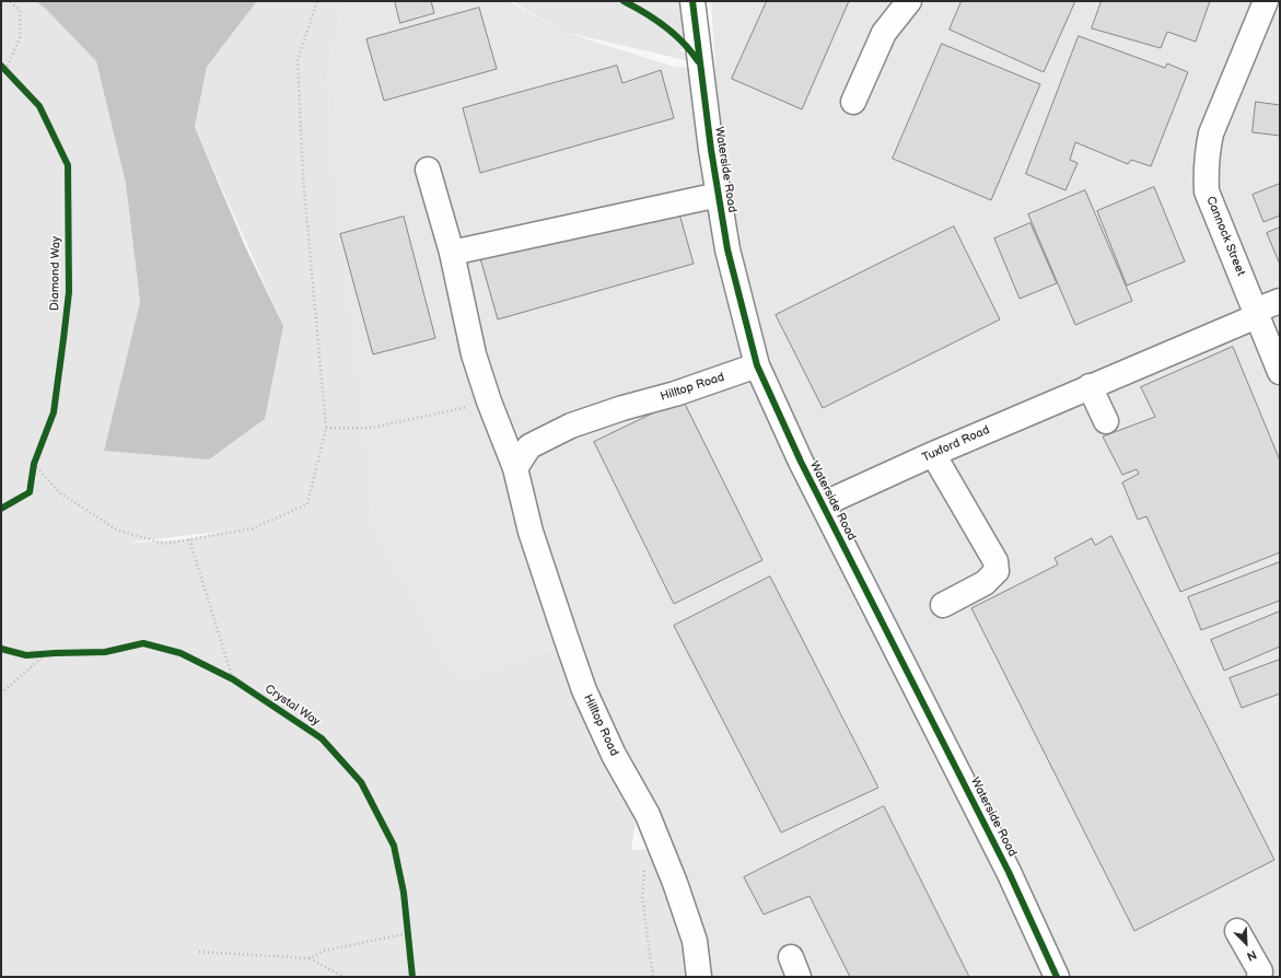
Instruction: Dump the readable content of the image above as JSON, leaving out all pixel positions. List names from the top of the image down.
{
  "streets": {
    "street": [
      "Waterside Road",
      "Cannock Street",
      "Hilltop Road",
      "Tuxford Road"
    ],
    "cycle path": ["Diamond Way", "Crystal Way"]
  },
  "crossings": [
    ["Waterside Road", "Hilltop Road"],
    ["Waterside Road", "Tuxford Road"],
    ["Cannock Street", "Tuxford Road"]
  ],
  "north": "bottom right"
}
